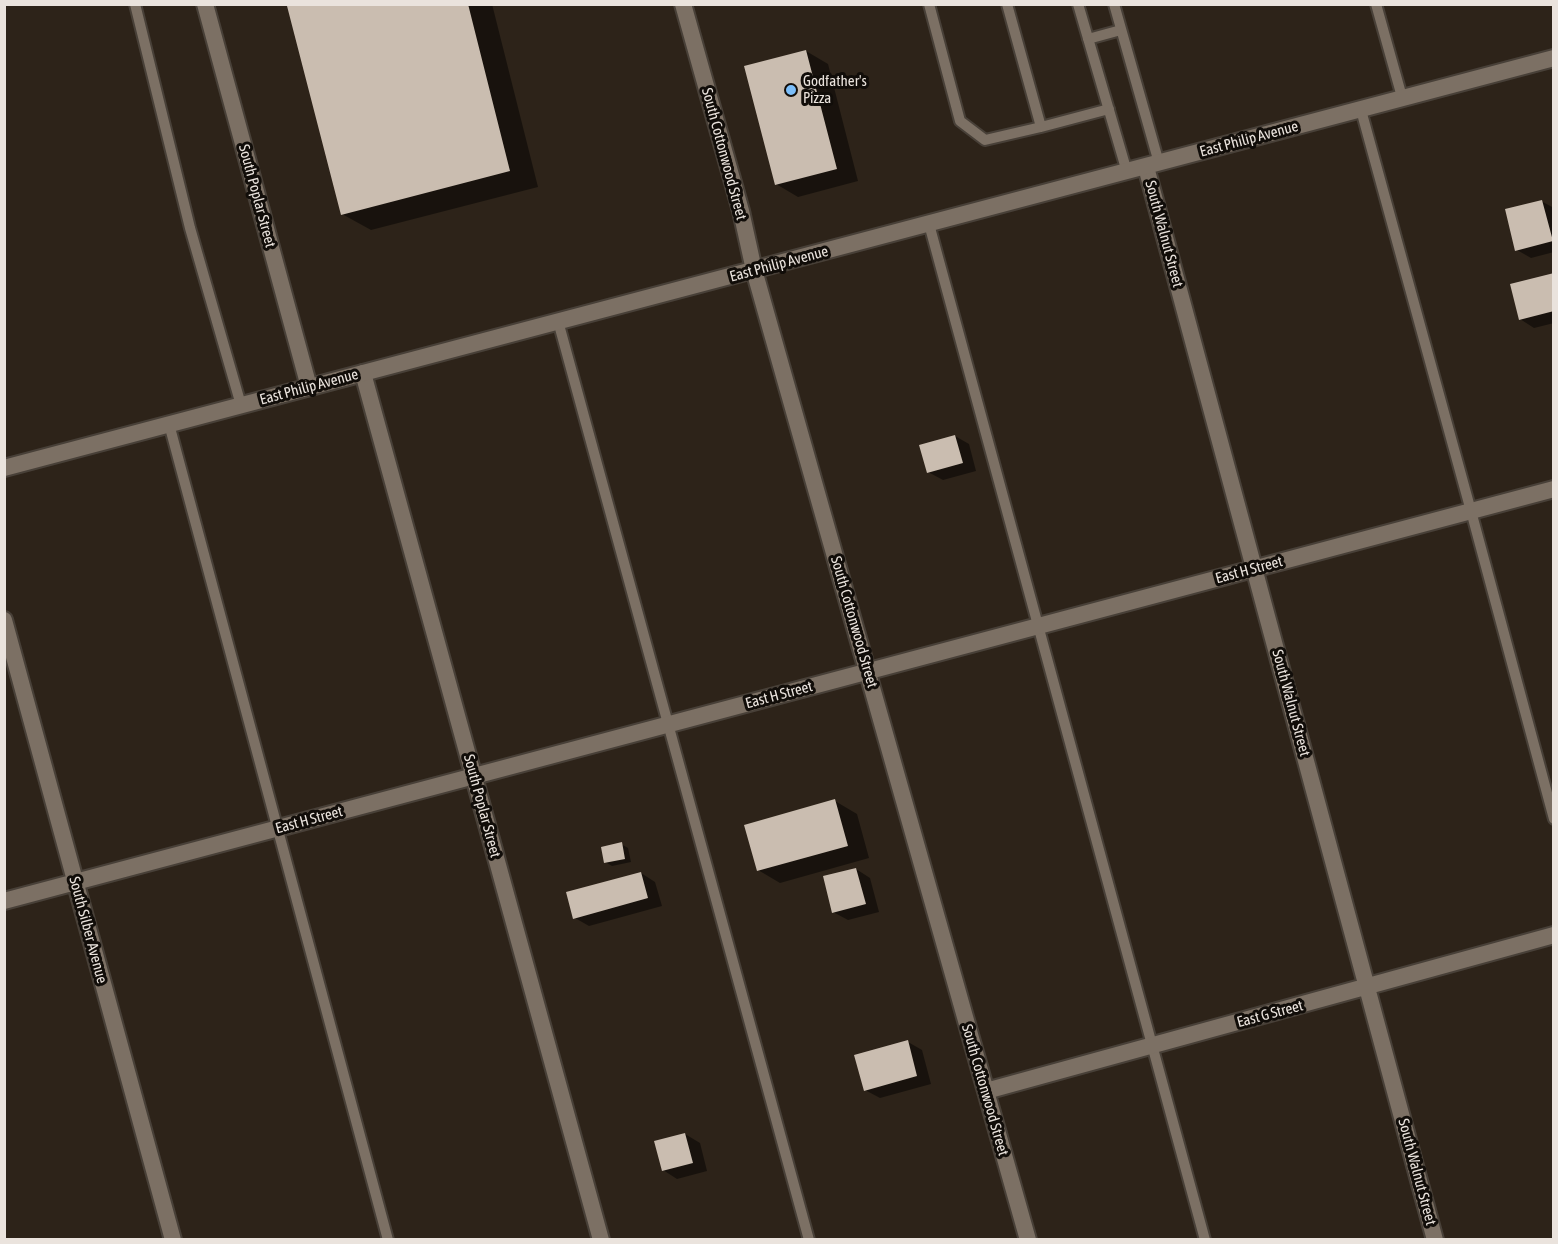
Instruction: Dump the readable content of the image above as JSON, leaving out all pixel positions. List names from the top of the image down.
{
  "streets": {
    "street": [
      "East Philip Avenue",
      "South Cottonwood Street",
      "South Poplar Street",
      "South Walnut Street",
      "East H Street",
      "South Silber Avenue",
      "East G Street"
    ]
  },
  "crossings": [
    ["East Philip Avenue", "South Cottonwood Street"],
    ["East Philip Avenue", "South Poplar Street"],
    ["East Philip Avenue", "South Walnut Street"],
    ["South Cottonwood Street", "East H Street"],
    ["South Cottonwood Street", "East G Street"],
    ["South Poplar Street", "East H Street"],
    ["South Walnut Street", "East H Street"],
    ["South Walnut Street", "East G Street"],
    ["East H Street", "South Silber Avenue"]
  ],
  "places": ["Godfather's Pizza"]
}
